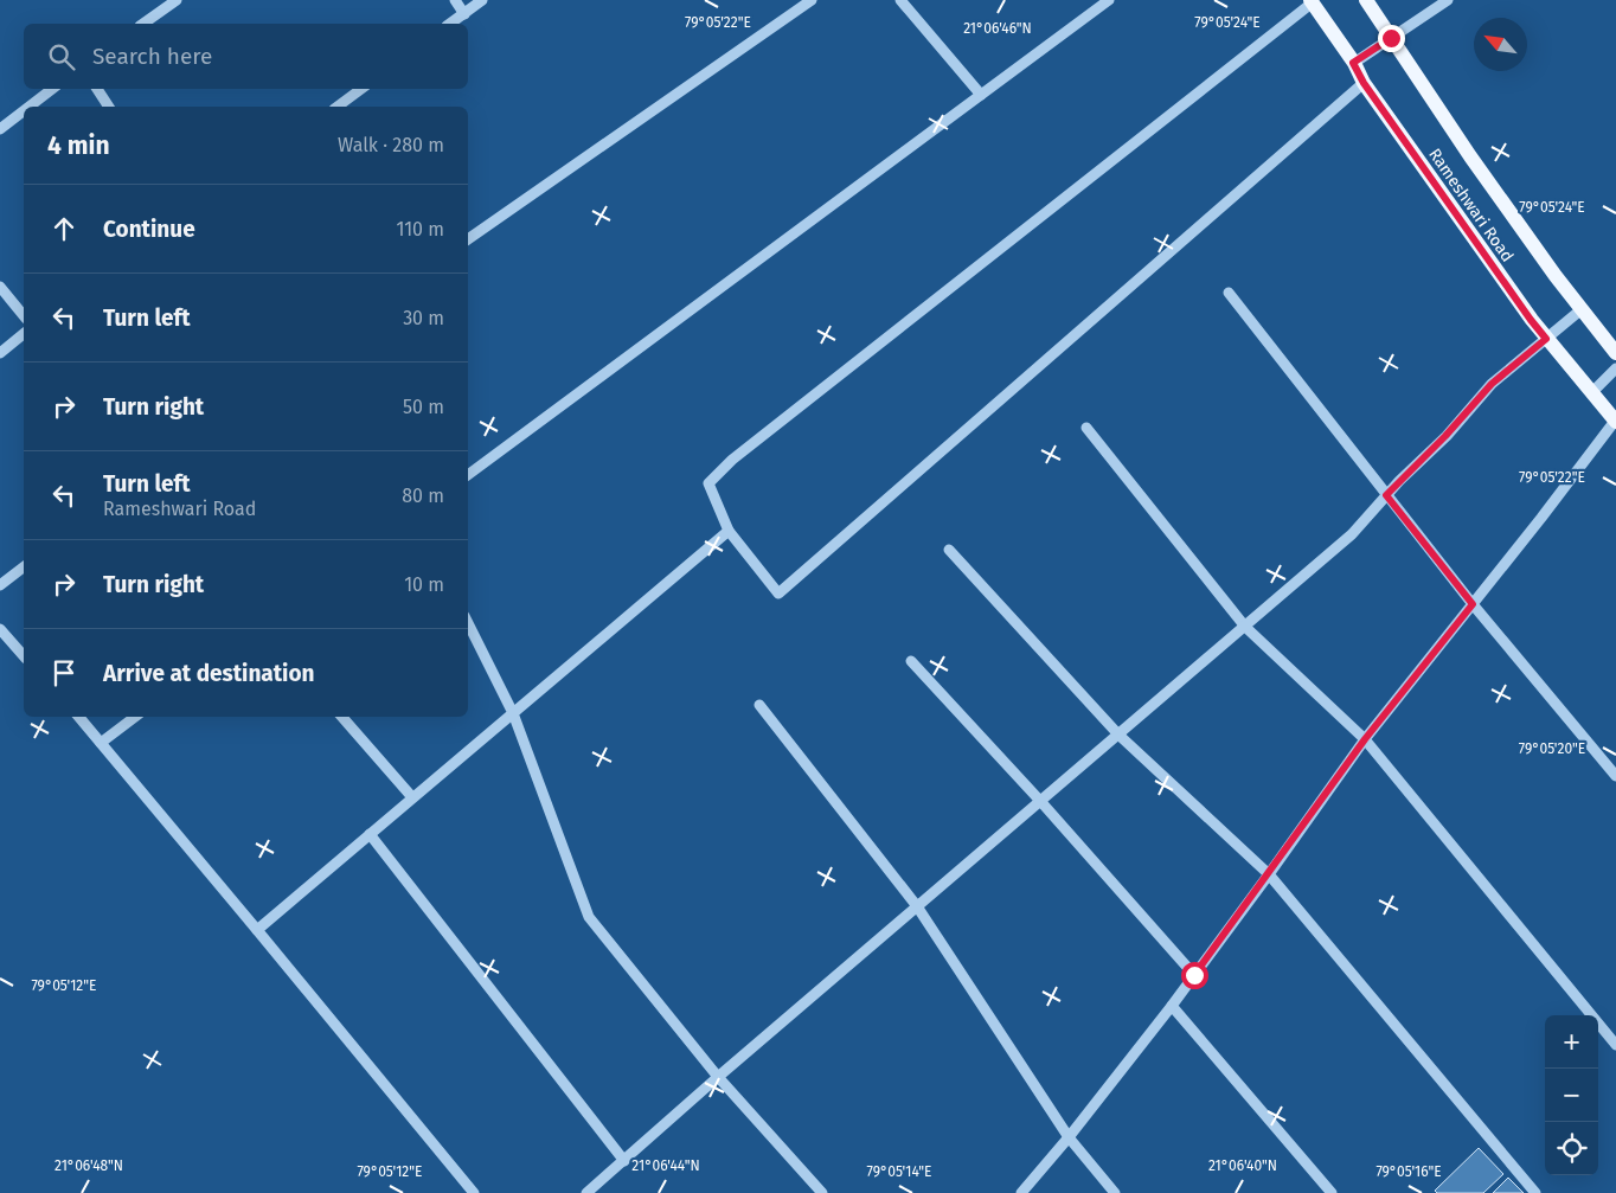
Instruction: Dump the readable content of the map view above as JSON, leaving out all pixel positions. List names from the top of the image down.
{
  "streets": {
    "main road": ["Rameshwari Road"]
  },
  "north": "top left",
  "page": {
    "search": "Search here",
    "heading": ["4 min", "Walk · 280 m"],
    "list": [
      ["Continue", "110 m"],
      ["Turn left", "30 m"],
      ["Turn right", "50 m"],
      ["Turn left", "Rameshwari Road", "80 m"],
      ["Turn right", "10 m"],
      "Arrive at destination"
    ],
    "map_buttons": ["+", "−"]
  },
  "coordinates": [
    "79°05'22\"E",
    "79°05'24\"E",
    "21°06'46\"N",
    "79°05'20\"E",
    "79°05'12\"E",
    "21°06'48\"N",
    "21°06'44\"N",
    "21°06'40\"N",
    "79°05'14\"E",
    "79°05'16\"E"
  ]
}
